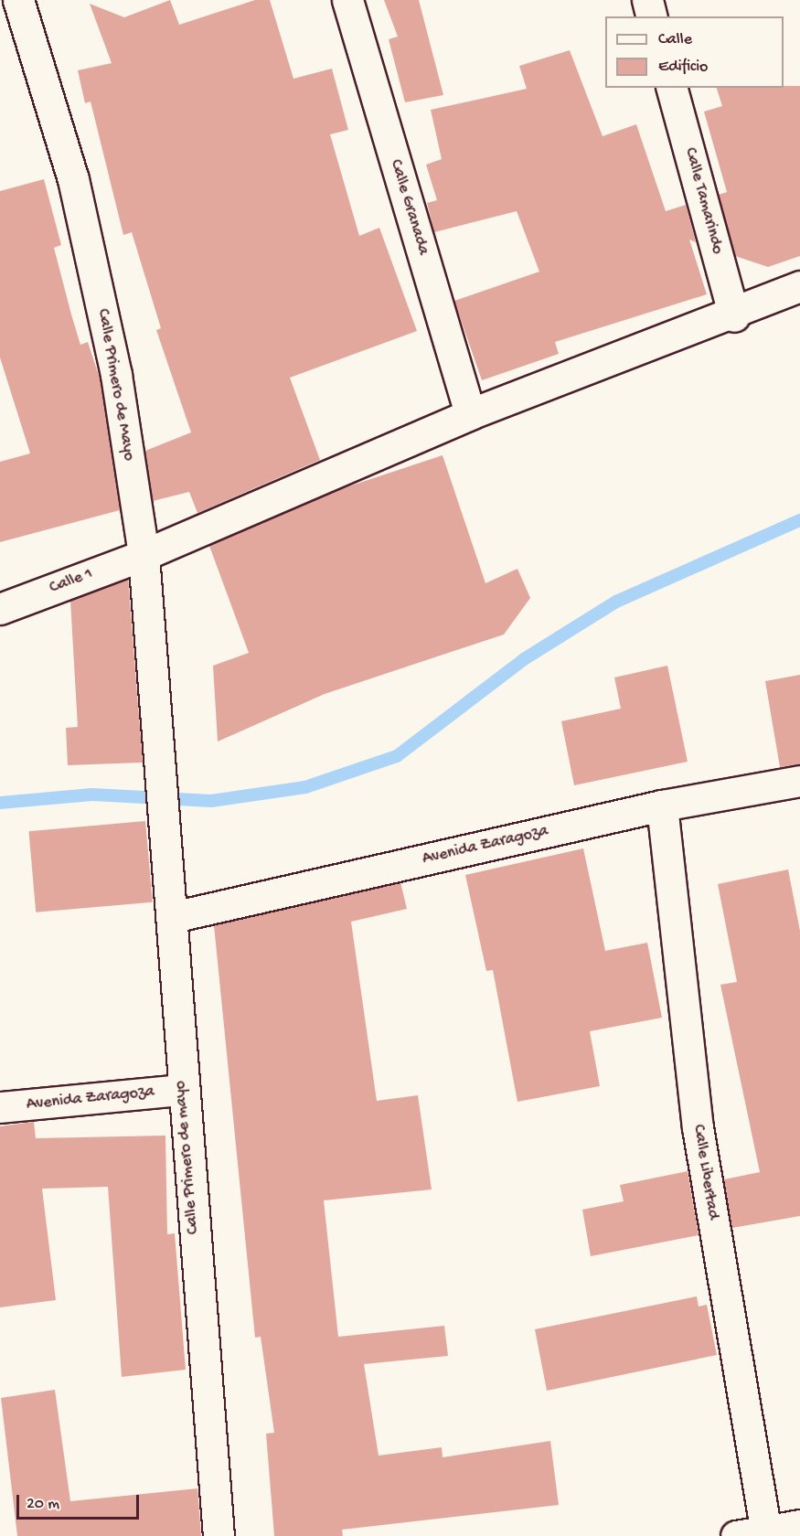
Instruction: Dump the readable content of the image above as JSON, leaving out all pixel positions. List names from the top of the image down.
{
  "streets": {
    "street": [
      "Calle Tamarindo",
      "Calle Granada",
      "Calle Primero de Mayo",
      "Calle 1",
      "Avenida Zaragoza",
      "Calle Primero de mayo",
      "Calle Libertad"
    ]
  },
  "crossings": [
    ["Calle Tamarindo", "Calle 1"],
    ["Calle Granada", "Calle 1"],
    ["Calle Primero de Mayo", "Calle 1"],
    ["Calle Primero de Mayo", "Calle Primero de mayo"],
    ["Avenida Zaragoza", "Calle Primero de mayo"],
    ["Avenida Zaragoza", "Calle Libertad"]
  ],
  "legend": ["Calle", "Edificio"],
  "scale_bar": "20 m"
}
